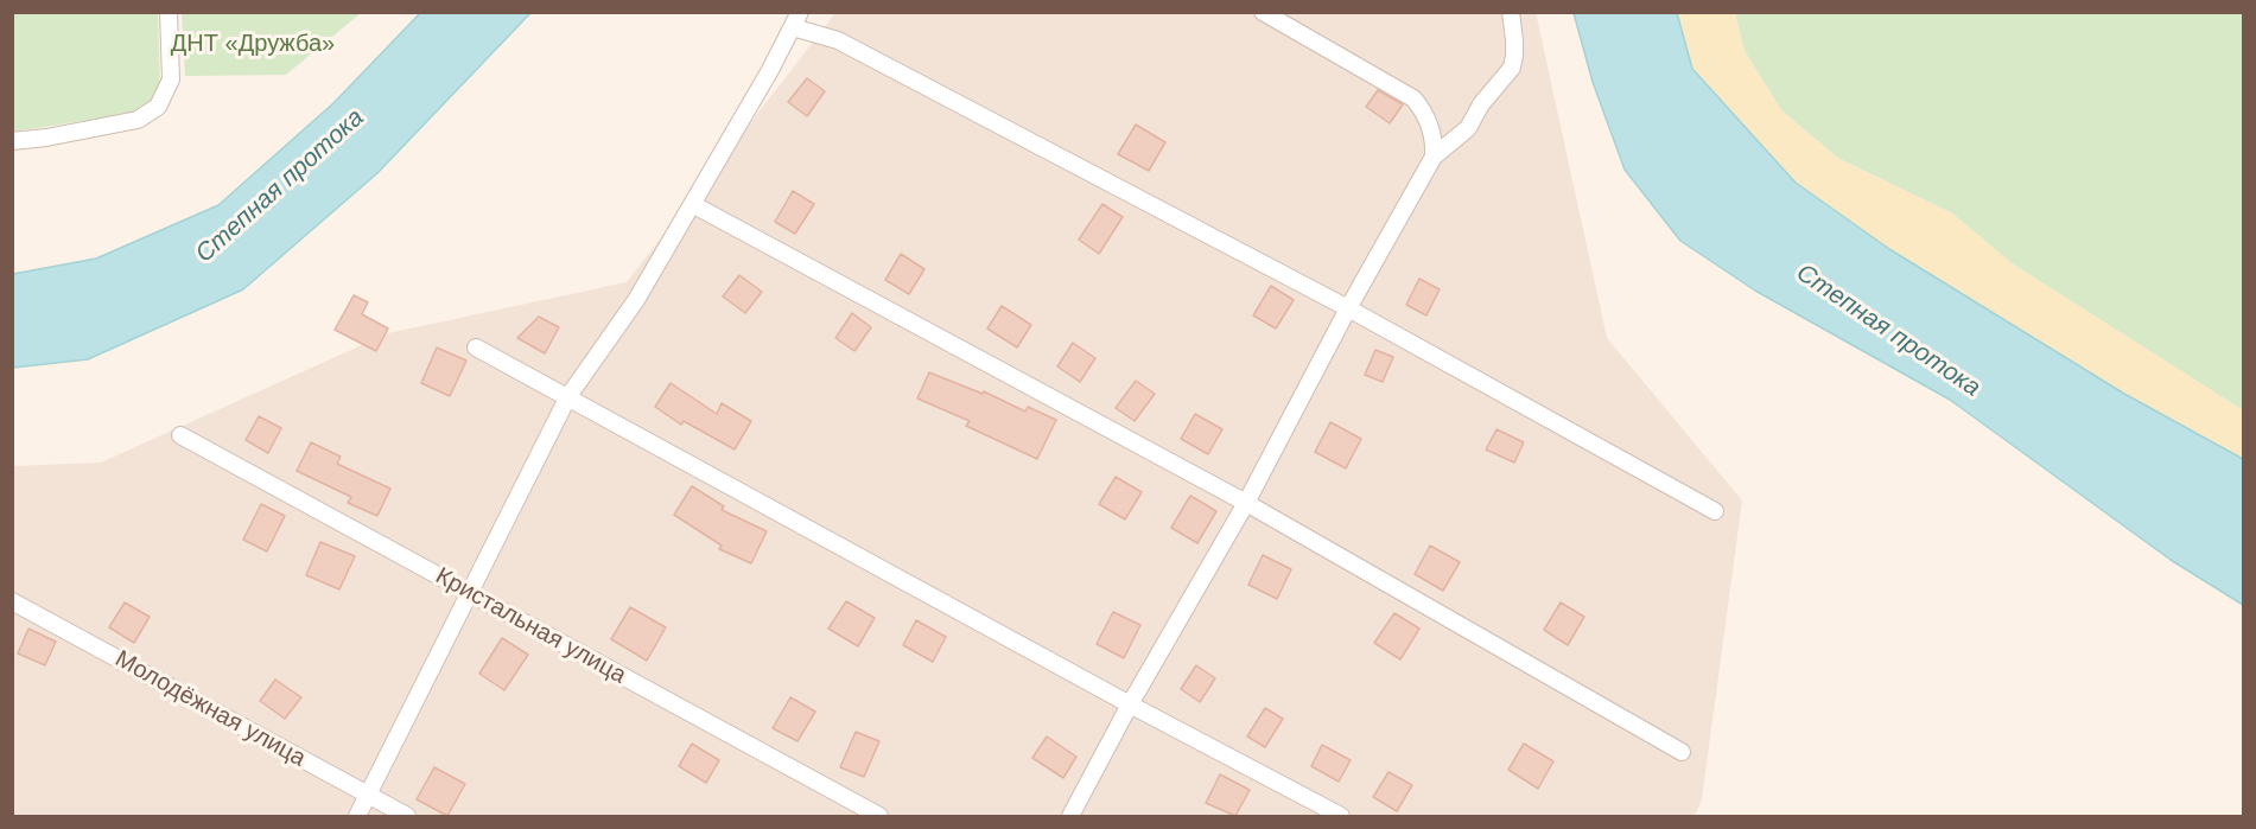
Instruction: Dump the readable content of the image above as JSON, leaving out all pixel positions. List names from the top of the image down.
{
  "streets": {
    "street": ["Кристальная улица", "Молодёжная улица"]
  },
  "water": ["Степная протока"],
  "parks": ["ДНТ «Дружба»"]
}
